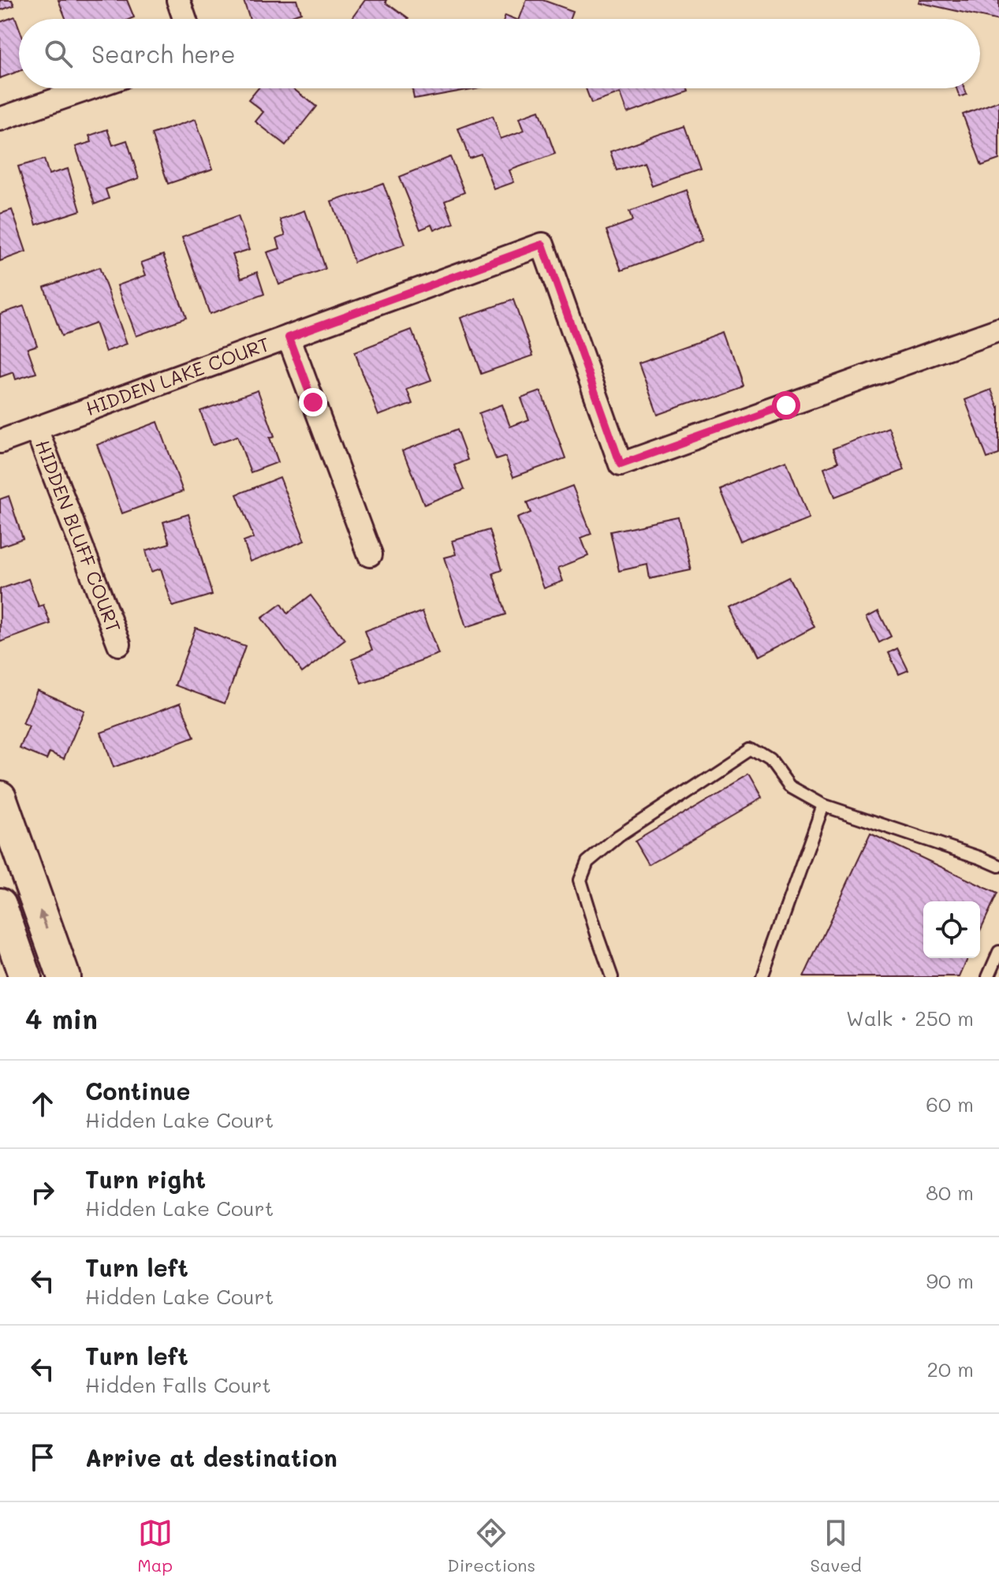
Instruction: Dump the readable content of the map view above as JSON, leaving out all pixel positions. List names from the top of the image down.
{
  "streets": {
    "street": ["HIDDEN LAKE COURT", "HIDDEN BLUFF COURT"]
  },
  "crossings": [
    ["HIDDEN LAKE COURT", "HIDDEN BLUFF COURT"]
  ],
  "page": {
    "search": "Search here",
    "heading": ["4 min", "Walk · 250 m"],
    "list": [
      ["Continue", "Hidden Lake Court", "60 m"],
      ["Turn right", "Hidden Lake Court", "80 m"],
      ["Turn left", "Hidden Lake Court", "90 m"],
      ["Turn left", "Hidden Falls Court", "20 m"],
      "Arrive at destination"
    ],
    "nav": ["Map", "Directions", "Saved"]
  }
}
